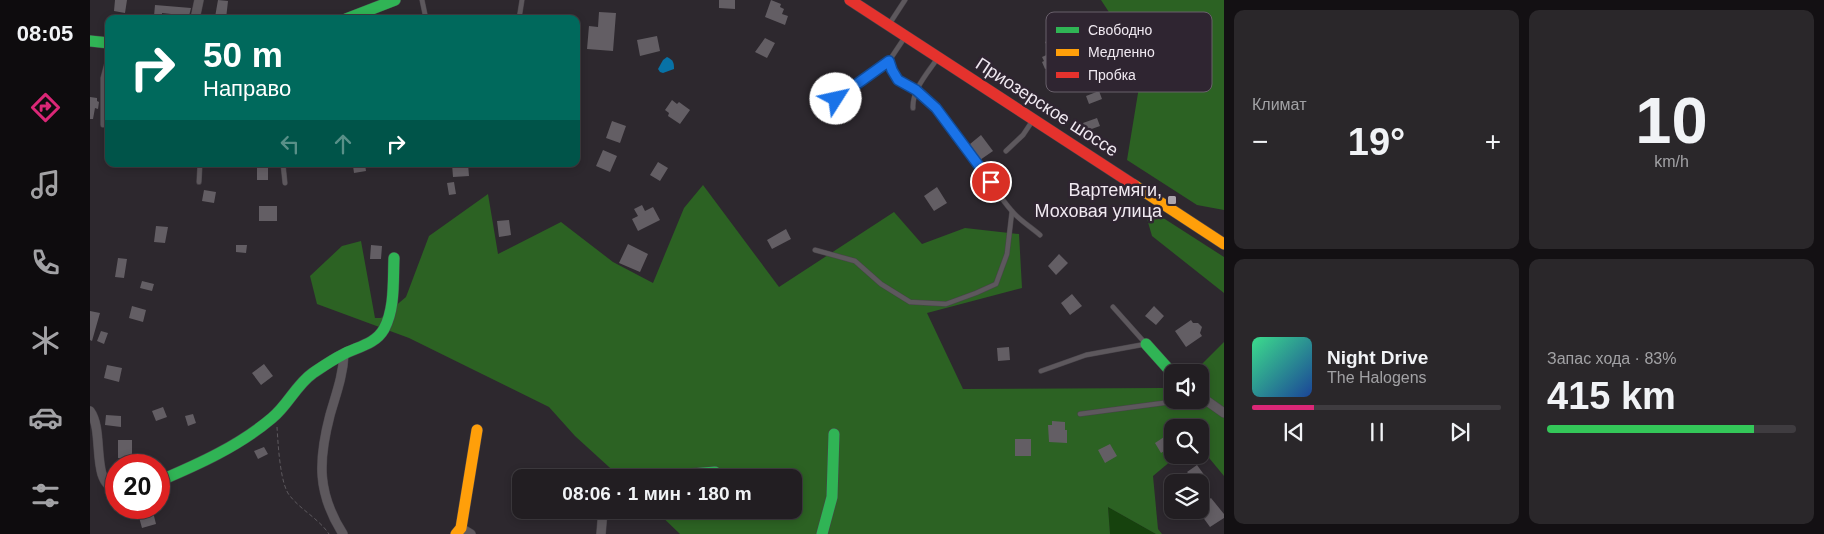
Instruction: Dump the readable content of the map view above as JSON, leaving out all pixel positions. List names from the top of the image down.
{
  "streets": {
    "street": ["Приозерское шоссе"]
  },
  "places": {
    "transit": ["Вартемяги, Моховая улица"]
  },
  "legend": ["Свободно", "Медленно", "Пробка"],
  "page": {
    "tabs": "08:05",
    "tile": [
      "Климат",
      ["10", "km/h"],
      ["Запас хода · 83%", "415 km"]
    ],
    "turn": ["50 m", "Направо"],
    "heat": ["−", "19°", "+"],
    "song": ["Night Drive", "The Halogens"],
    "limit": "20",
    "trip": "08:06 · 1 мин · 180 m"
  }
}
